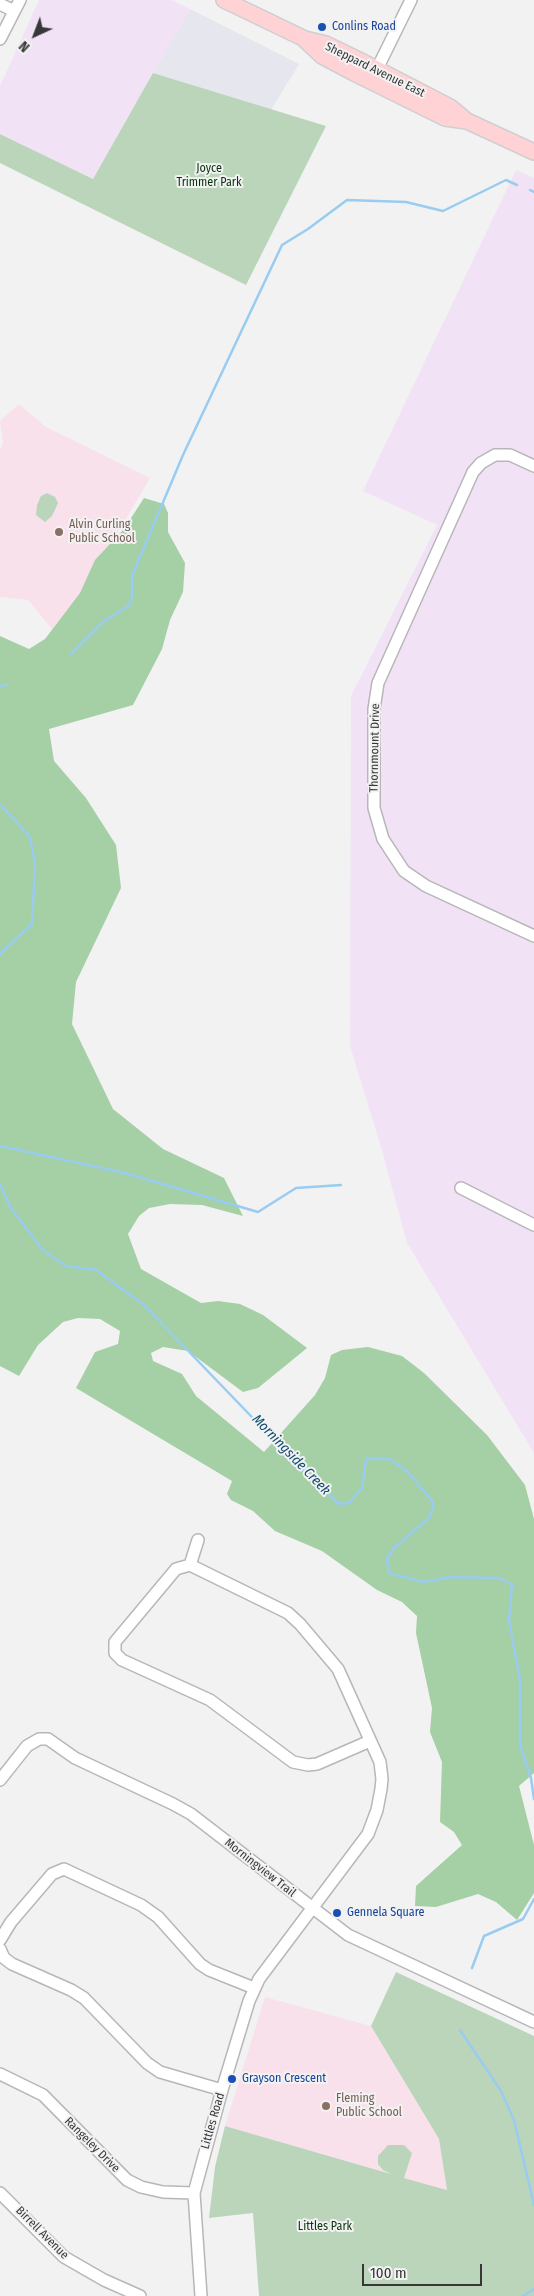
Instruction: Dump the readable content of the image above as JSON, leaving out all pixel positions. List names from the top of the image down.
{
  "streets": {
    "main road": ["Sheppard Avenue East"],
    "street": [
      "Thornmount Drive",
      "Morningview Trail",
      "Littles Road",
      "Rangeley Drive",
      "Birrell Avenue"
    ]
  },
  "crossings": [
    ["Morningview Trail", "Littles Road"],
    ["Littles Road", "Rangeley Drive"]
  ],
  "water": ["Morningside Creek"],
  "parks": ["Joyce Trimmer Park", "Littles Park"],
  "places": [
    "Conlins Road",
    "Alvin Curling Public School",
    "Gennela Square",
    "Grayson Crescent",
    "Fleming Public School"
  ],
  "scale_bar": "100 m",
  "north": "bottom left"
}
